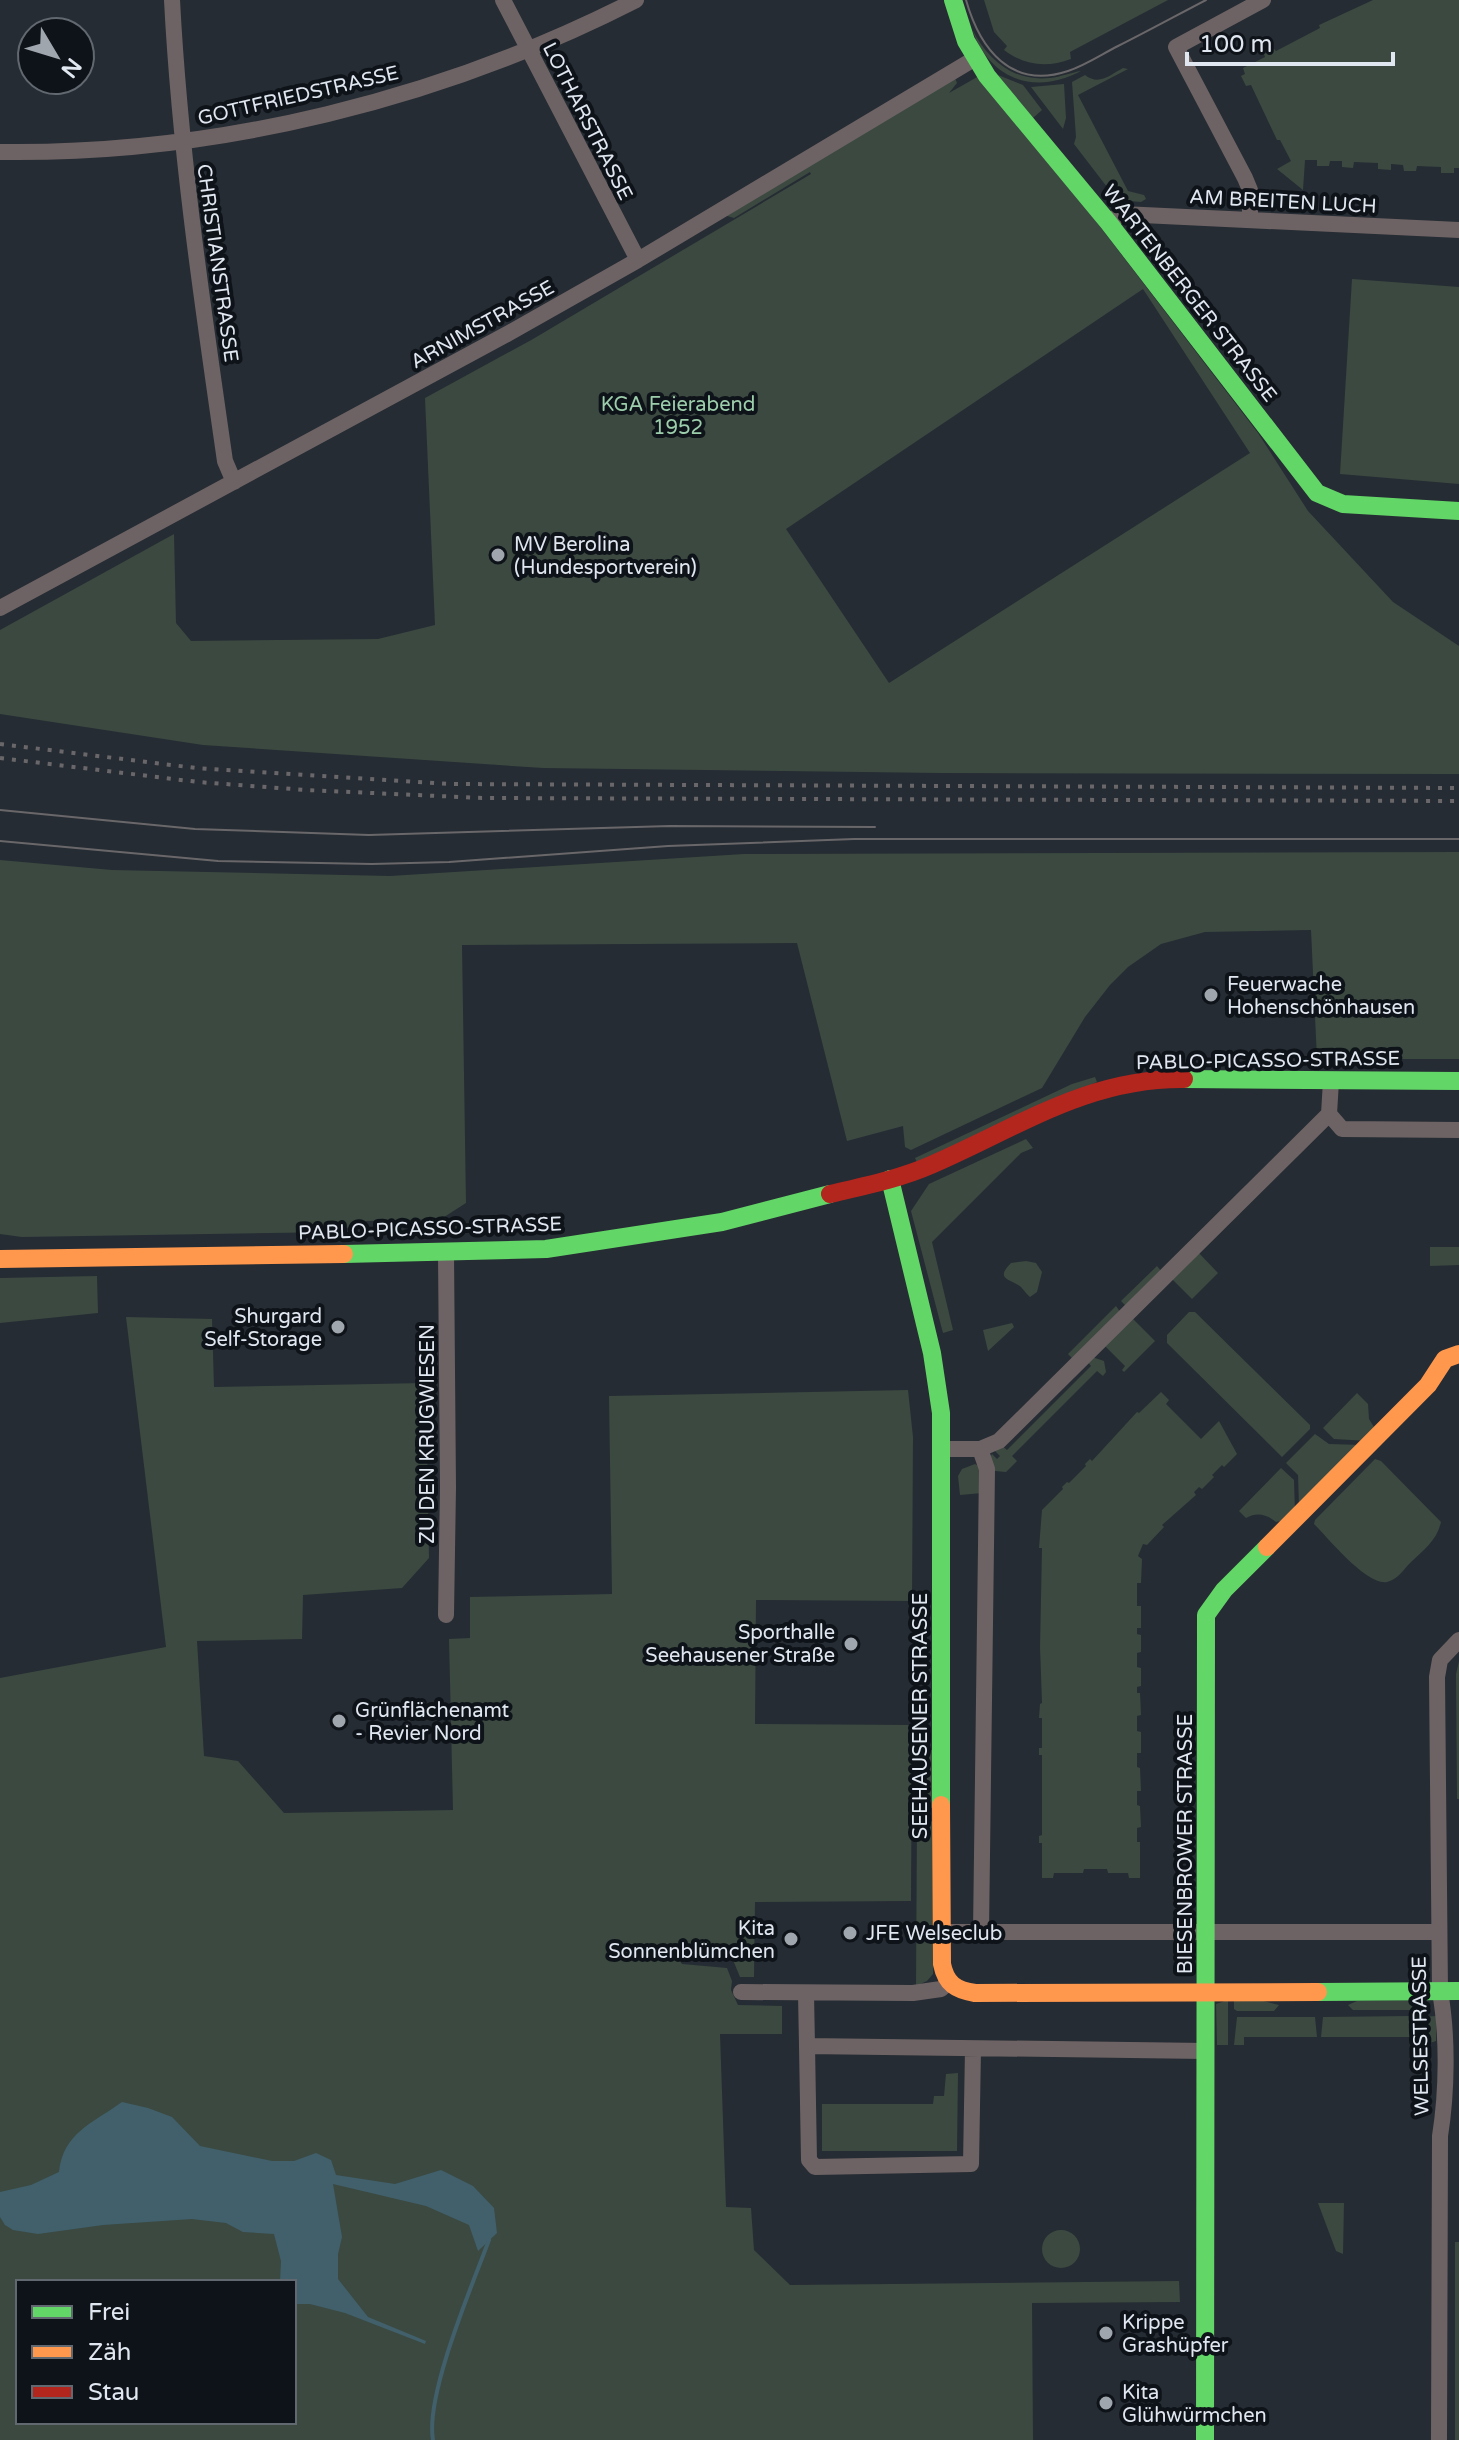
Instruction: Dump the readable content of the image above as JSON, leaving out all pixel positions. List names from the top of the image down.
{
  "streets": {
    "street": [
      "GOTTFRIEDSTRASSE",
      "LOTHARSTRASSE",
      "AM BREITEN LUCH",
      "CHRISTIANSTRASSE",
      "WARTENBERGER STRASSE",
      "ARNIMSTRASSE",
      "PABLO-PICASSO-STRASSE",
      "ZU DEN KRUGWIESEN",
      "SEEHAUSENER STRASSE",
      "BIESENBROWER STRASSE",
      "WELSESTRASSE"
    ]
  },
  "crossings": [
    ["GOTTFRIEDSTRASSE", "LOTHARSTRASSE"],
    ["GOTTFRIEDSTRASSE", "CHRISTIANSTRASSE"],
    ["LOTHARSTRASSE", "ARNIMSTRASSE"],
    ["AM BREITEN LUCH", "WARTENBERGER STRASSE"],
    ["CHRISTIANSTRASSE", "ARNIMSTRASSE"],
    ["WARTENBERGER STRASSE", "ARNIMSTRASSE"],
    ["PABLO-PICASSO-STRASSE", "ZU DEN KRUGWIESEN"],
    ["PABLO-PICASSO-STRASSE", "SEEHAUSENER STRASSE"]
  ],
  "parks": ["KGA Feierabend 1952"],
  "places": [
    "MV Berolina (Hundesportverein)",
    "Feuerwache Hohenschönhausen",
    "Shurgard Self-Storage",
    "Sporthalle Seehausener Straße",
    "Grünflächenamt - Revier Nord",
    "JFE Welseclub",
    "Kita Sonnenblümchen",
    "Krippe Grashüpfer",
    "Kita Glühwürmchen"
  ],
  "legend": ["Frei", "Zäh", "Stau"],
  "scale_bar": "100 m",
  "north": "bottom right"
}
